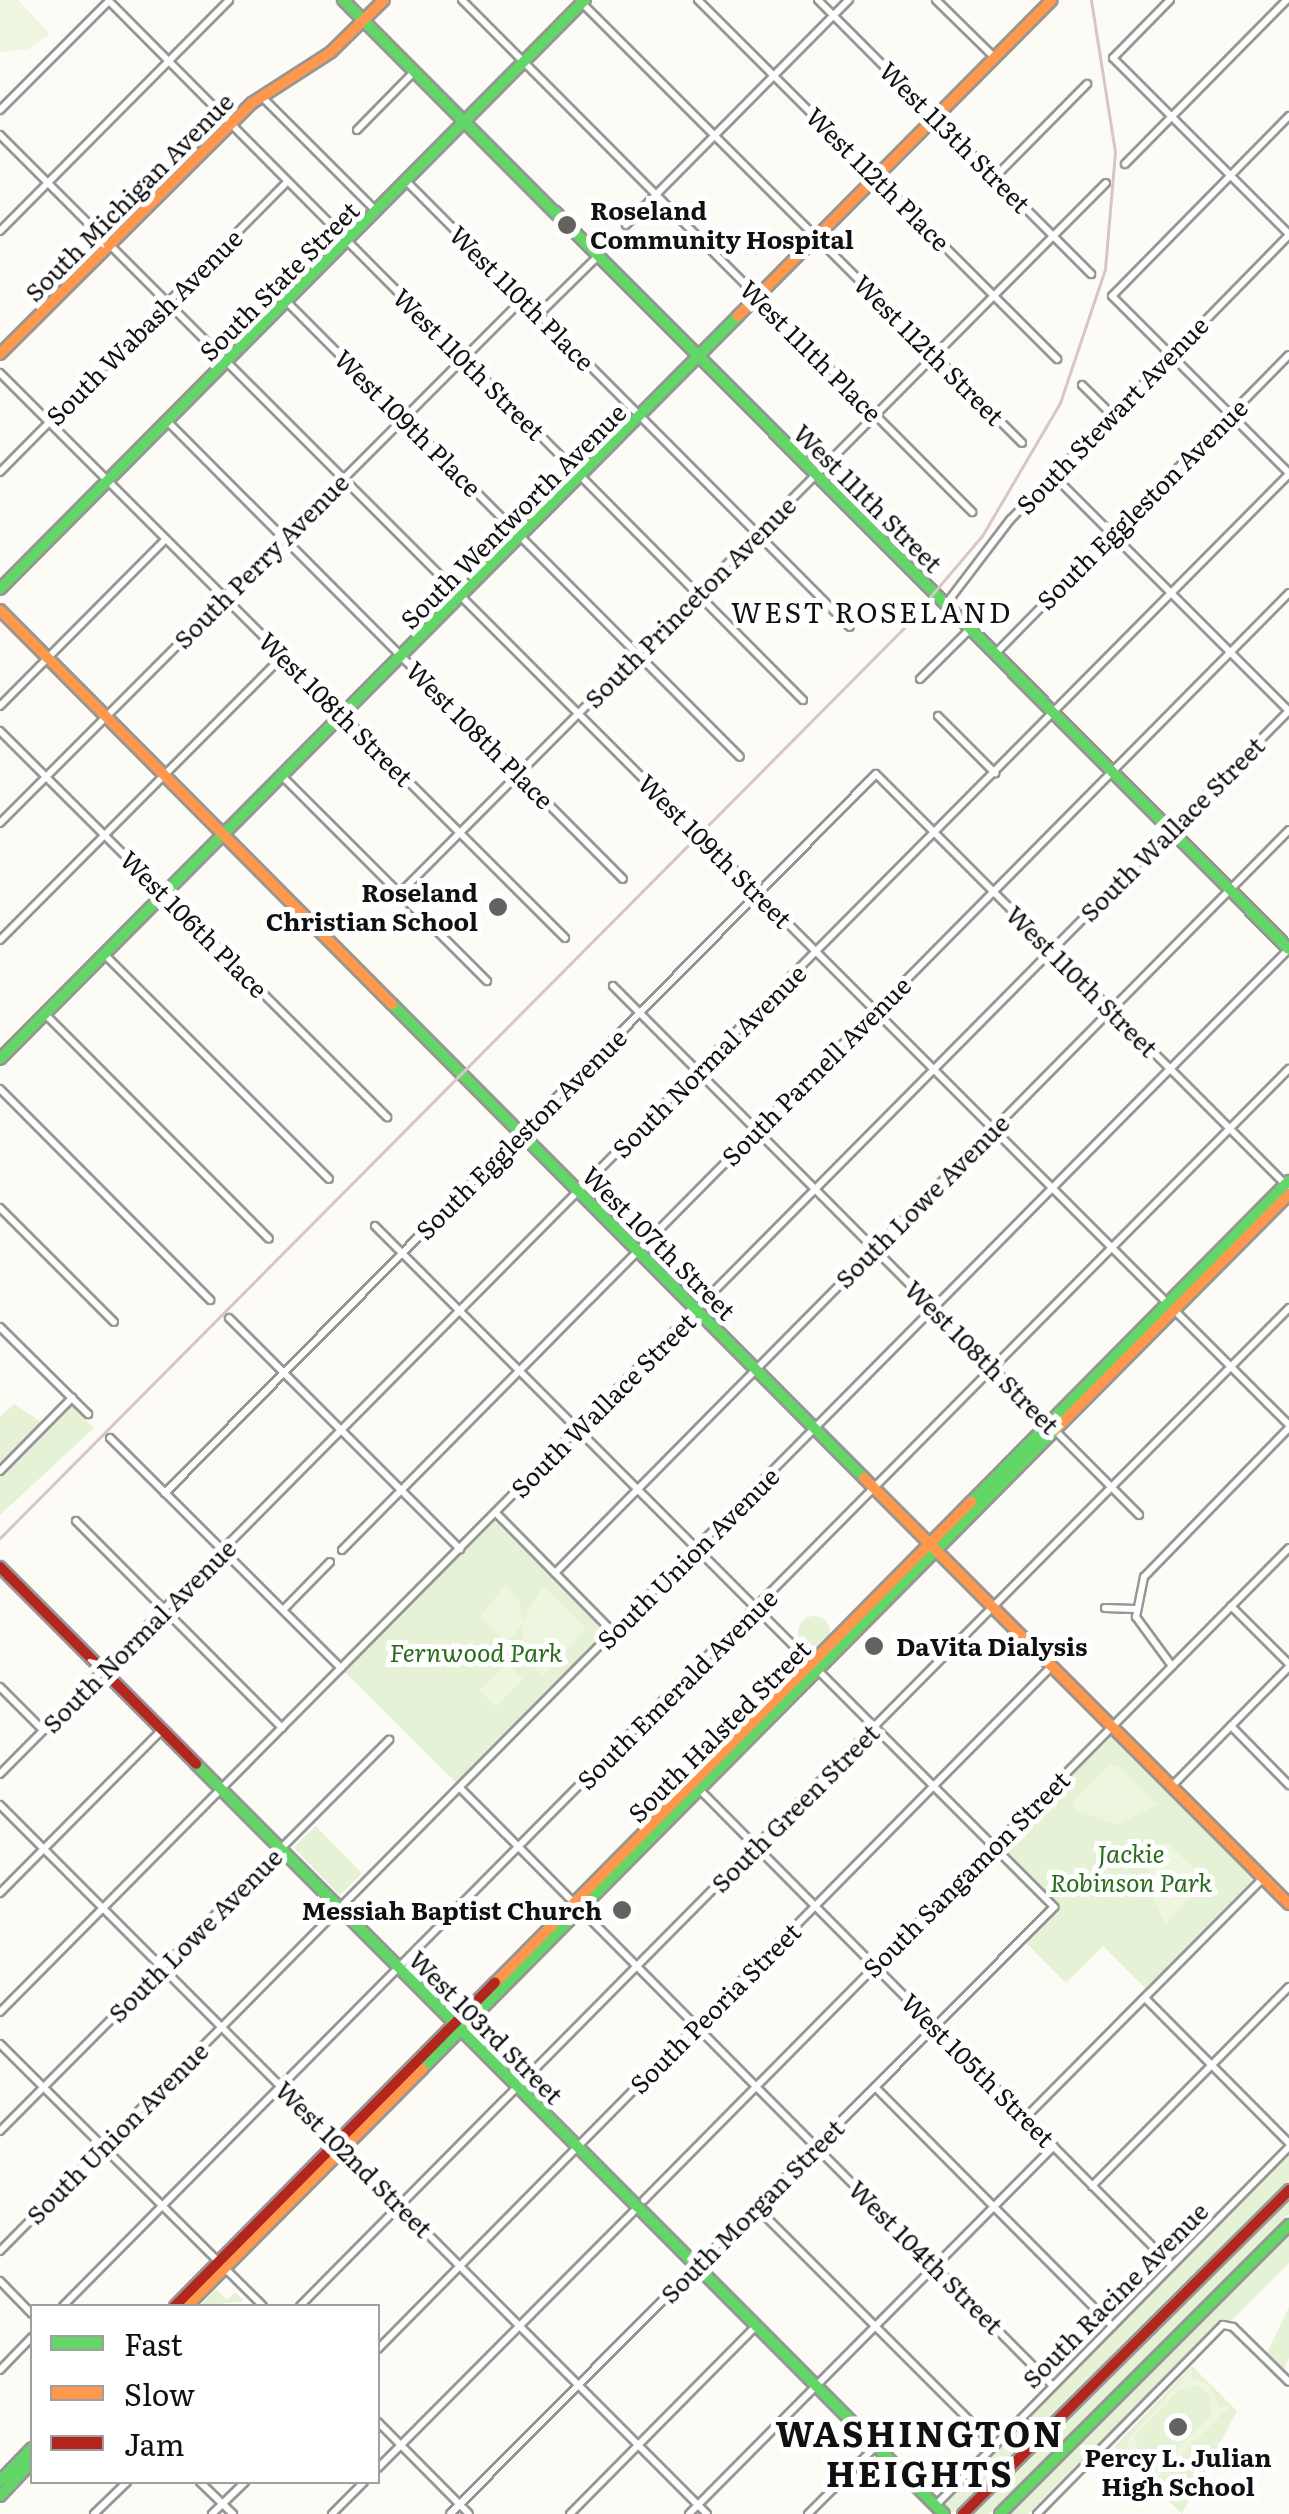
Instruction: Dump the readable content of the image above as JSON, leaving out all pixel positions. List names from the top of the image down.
{
  "streets": {
    "main road": [
      "South Michigan Avenue",
      "South State Street",
      "West 111th Street",
      "South Wentworth Avenue",
      "West 107th Street",
      "South Halsted Street",
      "West 103rd Street"
    ],
    "street": [
      "West 113th Street",
      "West 112th Place",
      "West 110th Place",
      "South Wabash Avenue",
      "West 112th Street",
      "West 111th Place",
      "West 110th Street",
      "South Stewart Avenue",
      "West 109th Place",
      "South Eggleston Avenue",
      "South Perry Avenue",
      "South Princeton Avenue",
      "West 108th Street",
      "West 108th Place",
      "South Wallace Street",
      "West 109th Street",
      "West 106th Place",
      "South Normal Avenue",
      "South Parnell Avenue",
      "South Lowe Avenue",
      "South Union Avenue",
      "South Emerald Avenue",
      "South Green Street",
      "South Sangamon Street",
      "South Peoria Street",
      "West 105th Street",
      "West 102nd Street",
      "South Morgan Street",
      "West 104th Street",
      "South Racine Avenue"
    ]
  },
  "crossings": [
    ["West 113th Street", "South Wentworth Avenue"],
    ["West 113th Street", "South Princeton Avenue"],
    ["West 112th Place", "South Wentworth Avenue"],
    ["West 112th Place", "South Princeton Avenue"],
    ["South Michigan Avenue", "West 110th Street"],
    ["South Michigan Avenue", "West 111th Street"],
    ["South Michigan Avenue", "West 109th Street"],
    ["South State Street", "West 110th Place"],
    ["South State Street", "West 112th Street"],
    ["South State Street", "West 111th Place"],
    ["South State Street", "West 110th Street"],
    ["South State Street", "West 109th Place"],
    ["South State Street", "West 111th Street"],
    ["South State Street", "West 108th Street"],
    ["South State Street", "West 108th Place"],
    ["South State Street", "West 109th Street"],
    ["West 110th Place", "South Wentworth Avenue"],
    ["West 110th Place", "South Perry Avenue"],
    ["West 110th Place", "South Princeton Avenue"],
    ["South Wabash Avenue", "West 110th Street"],
    ["South Wabash Avenue", "West 108th Street"],
    ["South Wabash Avenue", "West 109th Street"],
    ["West 112th Street", "South Wentworth Avenue"],
    ["West 112th Street", "South Princeton Avenue"],
    ["West 111th Place", "South Wentworth Avenue"],
    ["West 111th Place", "South Princeton Avenue"],
    ["West 110th Street", "South Eggleston Avenue"],
    ["West 110th Street", "South Wentworth Avenue"],
    ["West 110th Street", "South Perry Avenue"],
    ["West 110th Street", "South Princeton Avenue"],
    ["West 110th Street", "South Wallace Street"],
    ["West 110th Street", "South Normal Avenue"],
    ["West 110th Street", "South Parnell Avenue"],
    ["West 110th Street", "South Lowe Avenue"],
    ["West 110th Street", "South Union Avenue"],
    ["West 110th Street", "South Emerald Avenue"],
    ["West 110th Street", "South Halsted Street"],
    ["South Stewart Avenue", "West 111th Street"],
    ["West 109th Place", "South Wentworth Avenue"],
    ["West 109th Place", "South Perry Avenue"],
    ["West 109th Place", "South Princeton Avenue"],
    ["West 111th Street", "South Eggleston Avenue"],
    ["West 111th Street", "South Wentworth Avenue"],
    ["West 111th Street", "South Princeton Avenue"],
    ["West 111th Street", "South Wallace Street"],
    ["West 111th Street", "South Normal Avenue"],
    ["West 111th Street", "South Parnell Avenue"],
    ["West 111th Street", "South Lowe Avenue"],
    ["West 111th Street", "South Union Avenue"],
    ["South Eggleston Avenue", "West 108th Street"],
    ["South Eggleston Avenue", "West 109th Street"],
    ["South Eggleston Avenue", "West 107th Street"],
    ["South Wentworth Avenue", "West 108th Street"],
    ["South Wentworth Avenue", "West 108th Place"],
    ["South Wentworth Avenue", "West 109th Street"],
    ["South Wentworth Avenue", "West 106th Place"],
    ["South Wentworth Avenue", "West 107th Street"],
    ["South Perry Avenue", "West 108th Street"],
    ["South Perry Avenue", "West 108th Place"],
    ["South Perry Avenue", "West 109th Street"],
    ["South Perry Avenue", "West 106th Place"],
    ["South Perry Avenue", "West 107th Street"],
    ["South Princeton Avenue", "West 108th Street"],
    ["South Princeton Avenue", "West 108th Place"],
    ["South Princeton Avenue", "West 109th Street"],
    ["West 108th Street", "South Wallace Street"],
    ["West 108th Street", "South Normal Avenue"],
    ["West 108th Street", "South Parnell Avenue"],
    ["West 108th Street", "South Lowe Avenue"],
    ["West 108th Street", "South Union Avenue"],
    ["West 108th Street", "South Emerald Avenue"],
    ["West 108th Street", "South Halsted Street"],
    ["West 108th Street", "South Green Street"],
    ["South Wallace Street", "West 109th Street"],
    ["South Wallace Street", "West 107th Street"],
    ["South Wallace Street", "West 103rd Street"],
    ["South Wallace Street", "West 102nd Street"],
    ["West 109th Street", "South Normal Avenue"],
    ["West 109th Street", "South Parnell Avenue"],
    ["West 109th Street", "South Lowe Avenue"],
    ["West 109th Street", "South Union Avenue"],
    ["West 109th Street", "South Emerald Avenue"],
    ["West 109th Street", "South Halsted Street"],
    ["West 109th Street", "South Green Street"],
    ["South Normal Avenue", "West 107th Street"],
    ["South Normal Avenue", "West 103rd Street"],
    ["South Parnell Avenue", "West 107th Street"],
    ["South Lowe Avenue", "West 107th Street"],
    ["South Lowe Avenue", "West 103rd Street"],
    ["South Lowe Avenue", "West 102nd Street"],
    ["West 107th Street", "South Union Avenue"],
    ["West 107th Street", "South Emerald Avenue"],
    ["West 107th Street", "South Halsted Street"],
    ["West 107th Street", "South Green Street"],
    ["West 107th Street", "South Sangamon Street"],
    ["West 107th Street", "South Peoria Street"],
    ["South Union Avenue", "West 103rd Street"],
    ["South Union Avenue", "West 102nd Street"],
    ["South Union Avenue", "West 104th Street"],
    ["South Emerald Avenue", "West 103rd Street"],
    ["South Emerald Avenue", "West 102nd Street"],
    ["South Emerald Avenue", "West 104th Street"],
    ["South Halsted Street", "West 103rd Street"],
    ["South Halsted Street", "West 105th Street"],
    ["South Halsted Street", "West 102nd Street"],
    ["South Halsted Street", "West 104th Street"],
    ["South Green Street", "West 103rd Street"],
    ["South Green Street", "West 105th Street"],
    ["South Green Street", "West 102nd Street"],
    ["South Green Street", "West 104th Street"],
    ["South Sangamon Street", "West 103rd Street"],
    ["South Sangamon Street", "West 105th Street"],
    ["South Sangamon Street", "West 102nd Street"],
    ["South Sangamon Street", "South Morgan Street"],
    ["South Sangamon Street", "West 104th Street"],
    ["South Peoria Street", "West 103rd Street"],
    ["South Peoria Street", "West 105th Street"],
    ["South Peoria Street", "West 102nd Street"],
    ["South Peoria Street", "West 104th Street"],
    ["West 103rd Street", "South Morgan Street"],
    ["West 103rd Street", "South Racine Avenue"],
    ["West 105th Street", "South Morgan Street"],
    ["West 105th Street", "South Racine Avenue"],
    ["West 102nd Street", "South Morgan Street"],
    ["South Morgan Street", "West 104th Street"],
    ["West 104th Street", "South Racine Avenue"]
  ],
  "districts": ["WEST ROSELAND", "WASHINGTON HEIGHTS"],
  "parks": ["Fernwood Park", "Jackie Robinson Park"],
  "places": [
    "Roseland Community Hospital",
    "Roseland Christian School",
    "DaVita Dialysis",
    "Messiah Baptist Church",
    "Percy L. Julian High School"
  ],
  "legend": ["Fast", "Slow", "Jam"]
}
